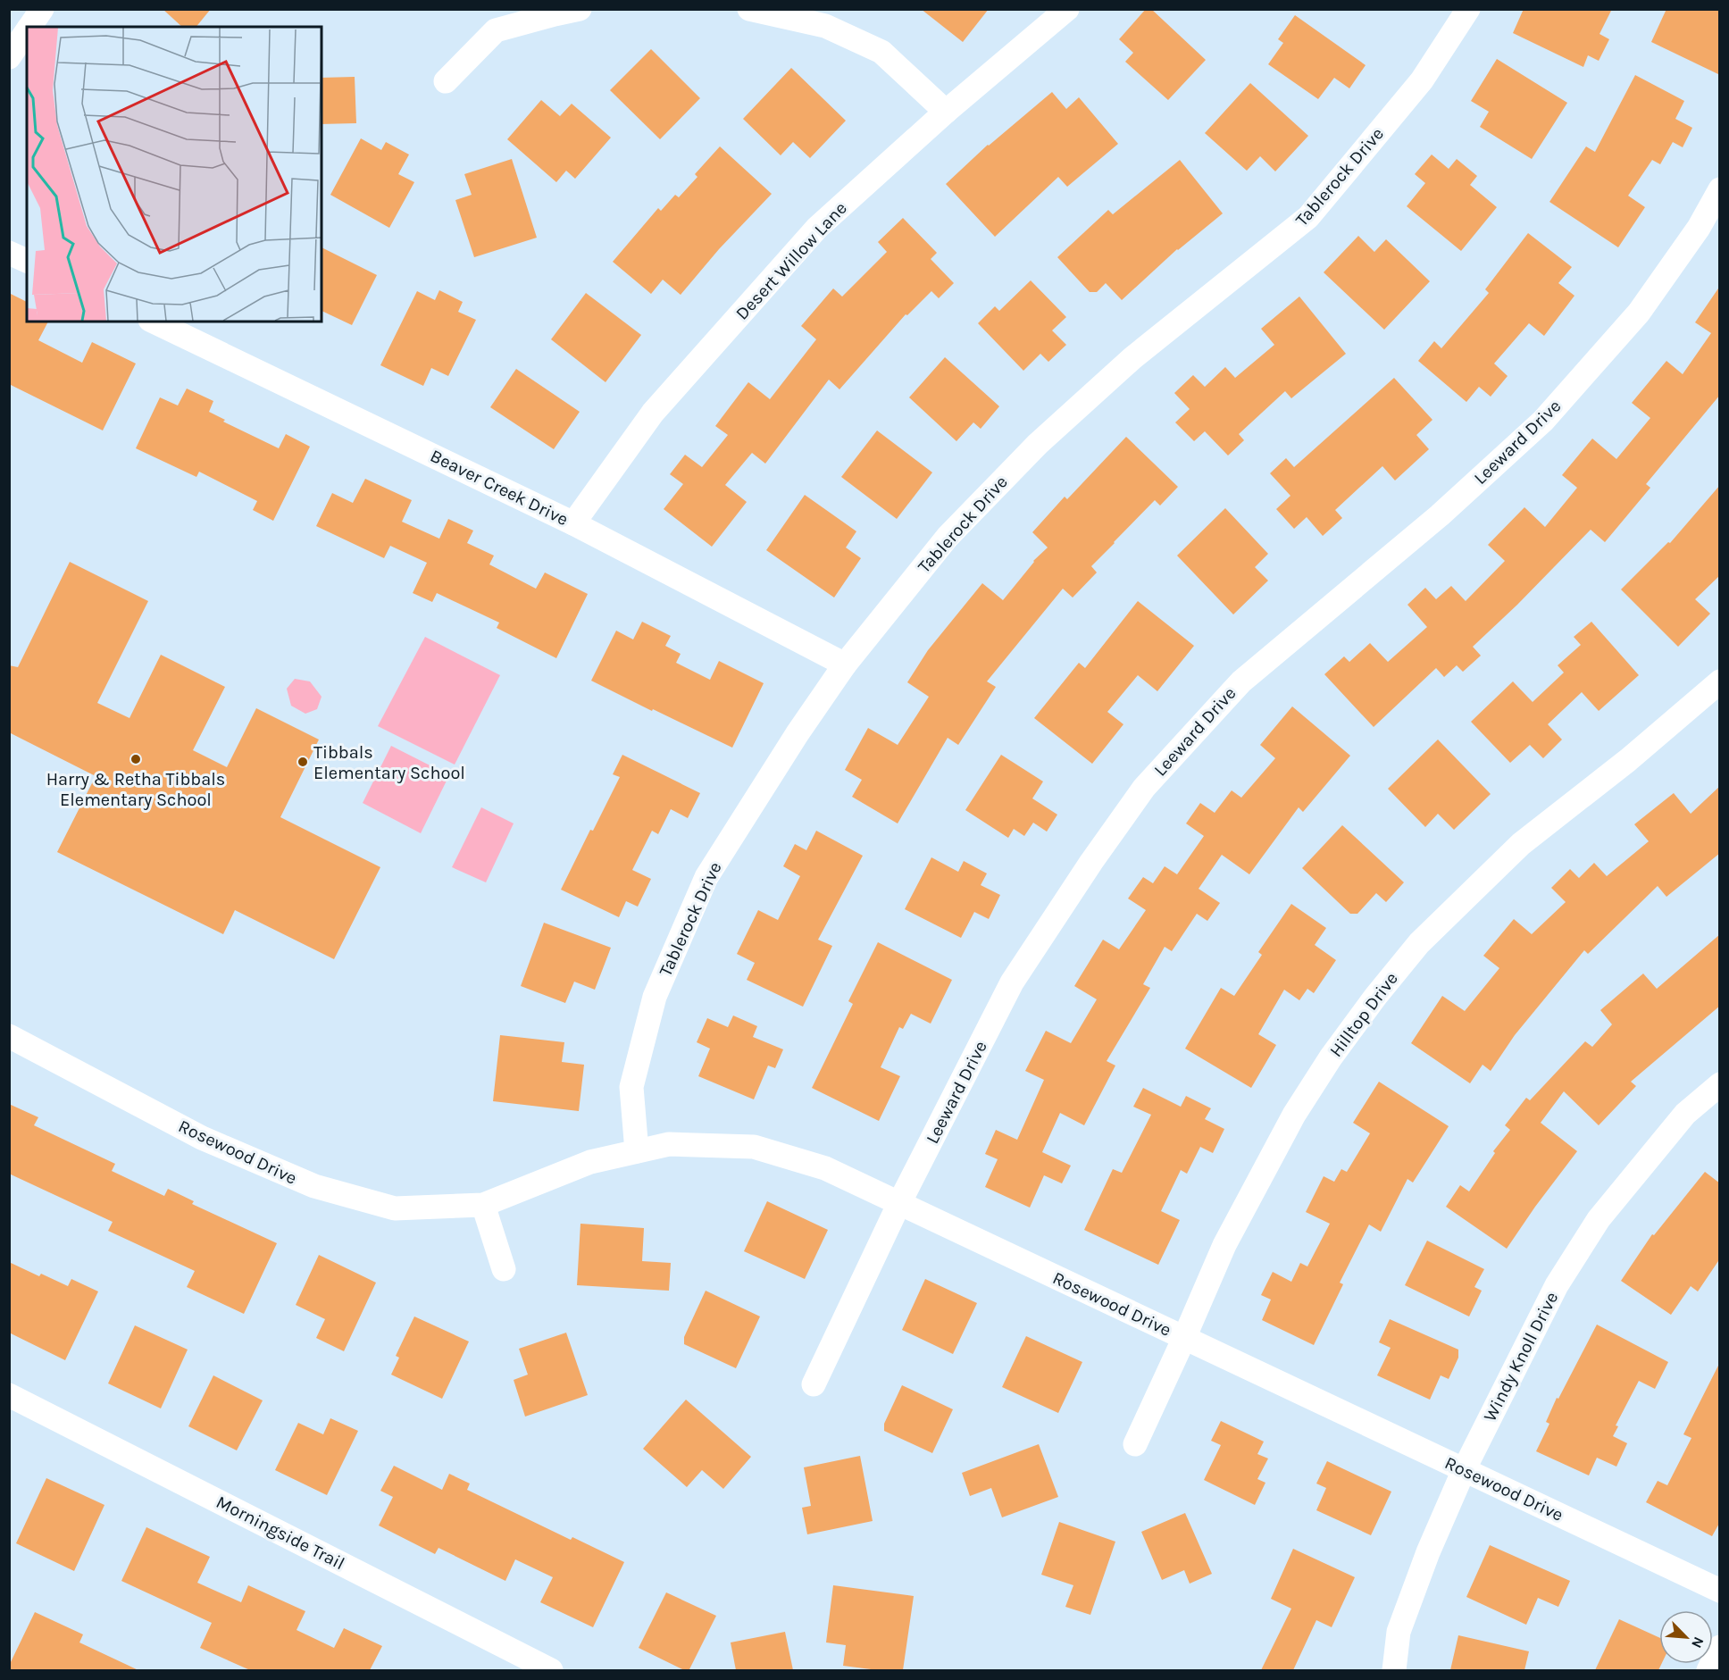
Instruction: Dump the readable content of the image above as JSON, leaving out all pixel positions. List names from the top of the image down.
{
  "streets": {
    "street": [
      "Tablerock Drive",
      "Desert Willow Lane",
      "Leeward Drive",
      "Beaver Creek Drive",
      "Hilltop Drive",
      "Rosewood Drive",
      "Windy Knoll Drive",
      "Morningside Trail"
    ]
  },
  "crossings": [
    ["Tablerock Drive", "Beaver Creek Drive"],
    ["Tablerock Drive", "Rosewood Drive"],
    ["Desert Willow Lane", "Beaver Creek Drive"],
    ["Leeward Drive", "Rosewood Drive"],
    ["Hilltop Drive", "Rosewood Drive"],
    ["Rosewood Drive", "Windy Knoll Drive"]
  ],
  "places": ["Harry & Retha Tibbals Elementary School", "Tibbals Elementary School"],
  "north": "bottom right"
}
